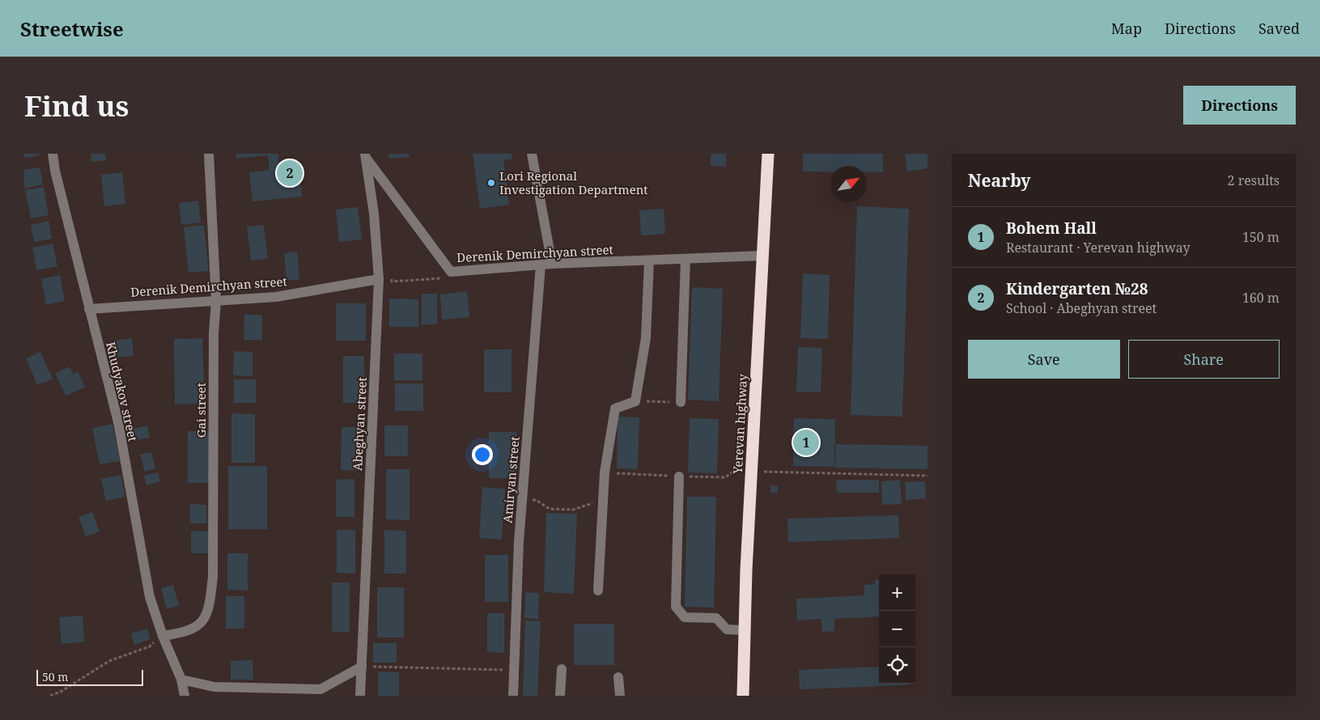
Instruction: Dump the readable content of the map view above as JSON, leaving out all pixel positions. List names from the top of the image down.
{
  "streets": {
    "highway": ["Yerevan highway"],
    "street": [
      "Derenik Demirchyan street",
      "Khudyakov street",
      "Gai street",
      "Abeghyan street",
      "Amiryan street"
    ]
  },
  "crossings": [
    ["Derenik Demirchyan street", "Khudyakov street"],
    ["Derenik Demirchyan street", "Gai street"],
    ["Derenik Demirchyan street", "Abeghyan street"],
    ["Derenik Demirchyan street", "Yerevan highway"],
    ["Derenik Demirchyan street", "Amiryan street"],
    ["Khudyakov street", "Gai street"]
  ],
  "places": ["Lori Regional Investigation Department"],
  "scale_bar": "50 m",
  "north": "top right",
  "page": {
    "header": "Streetwise",
    "nav": ["Map", "Directions", "Saved"],
    "buttons": [
      "Directions",
      ["Save", "Share"]
    ],
    "title": "Find us",
    "heading": ["Nearby", "2 results"],
    "pins": ["2", "1"],
    "list": [
      {
        "mark": "1",
        "name": "Bohem Hall",
        "note": "Restaurant · Yerevan highway",
        "value": "150 m"
      },
      {
        "mark": "2",
        "name": "Kindergarten №28",
        "note": "School · Abeghyan street",
        "value": "160 m"
      }
    ],
    "map_buttons": ["+", "−"],
    "scale": "50 m"
  }
}
